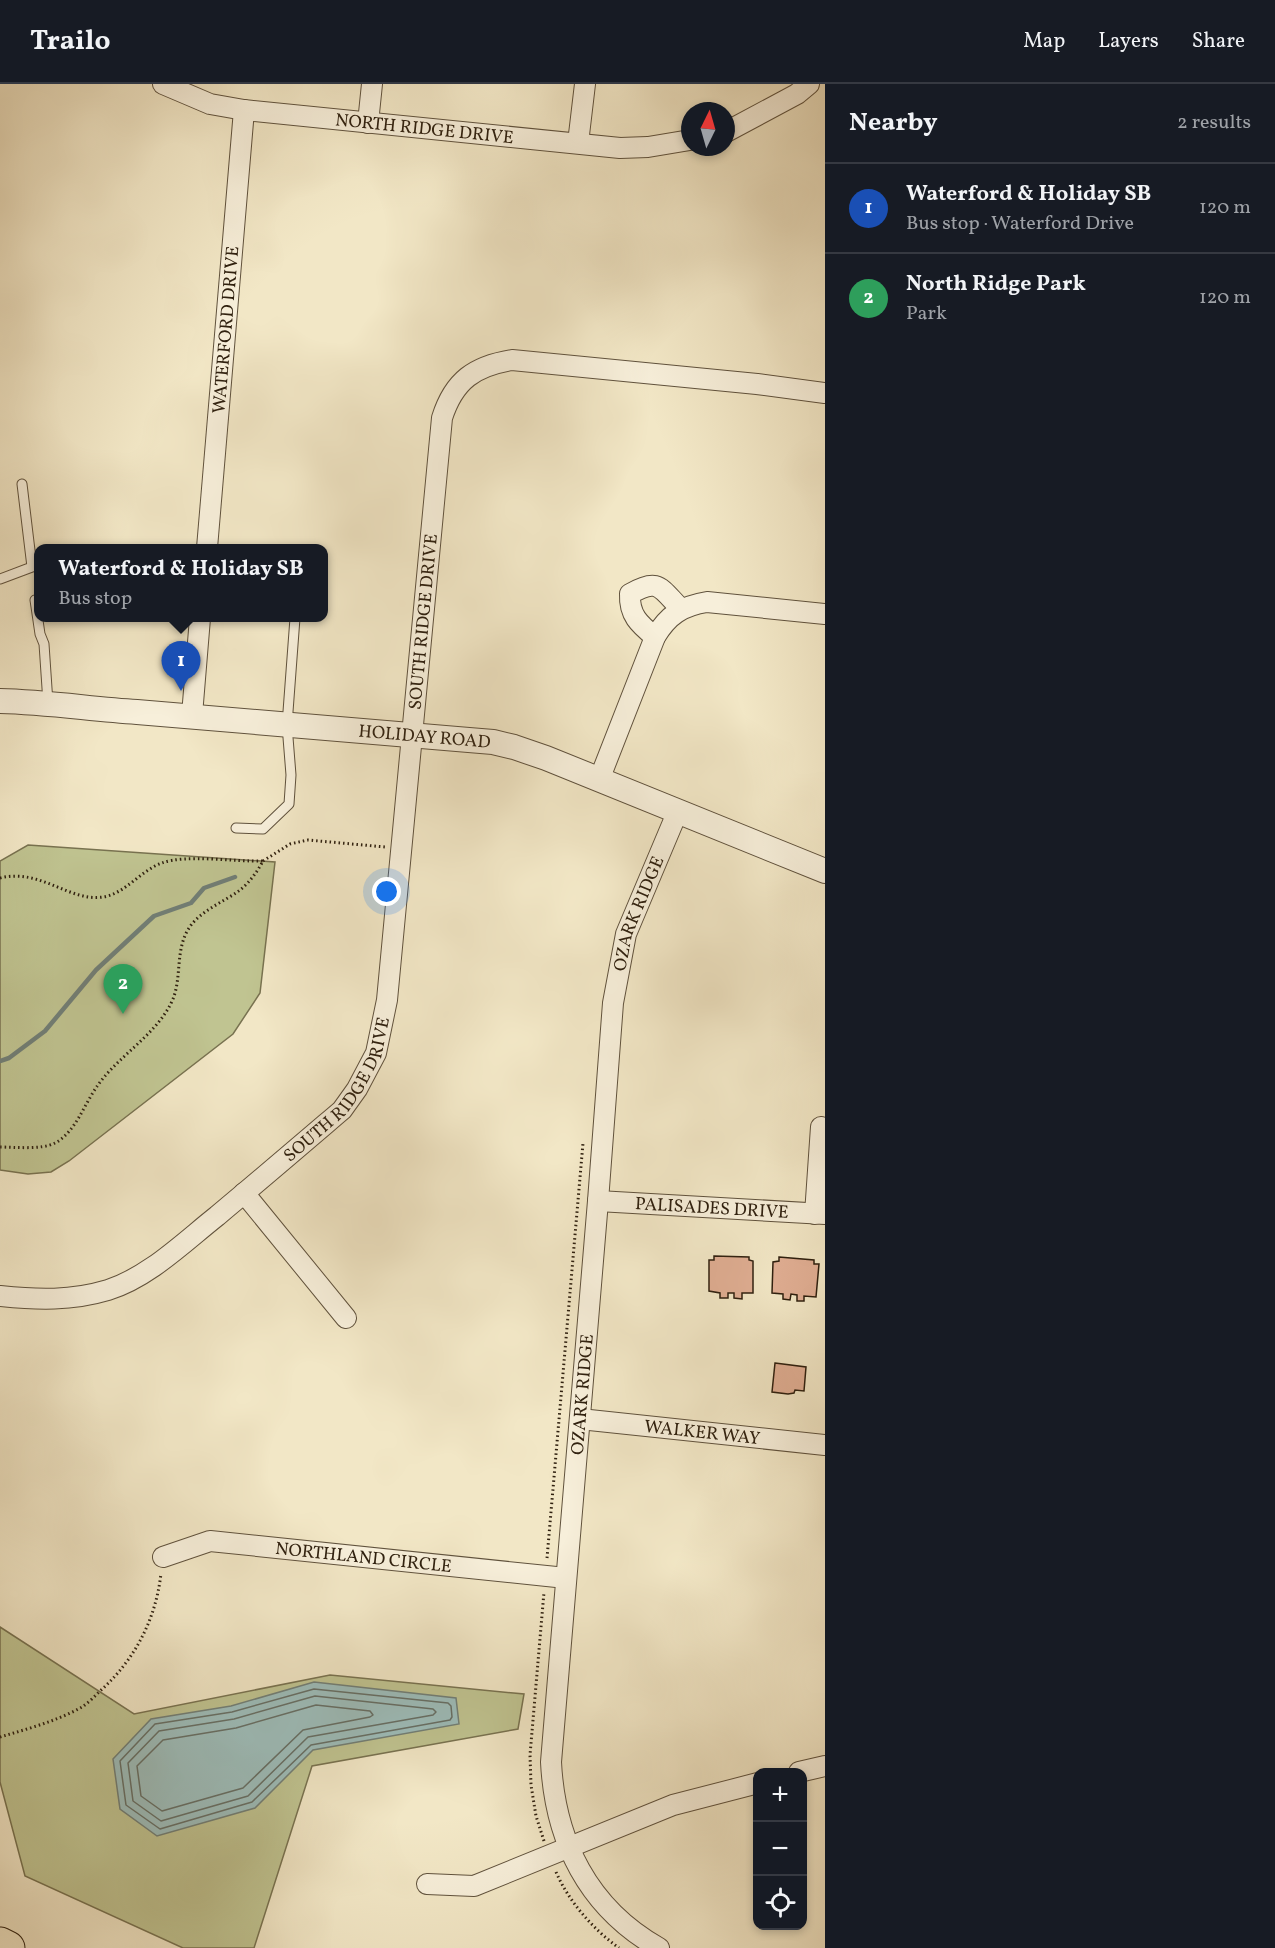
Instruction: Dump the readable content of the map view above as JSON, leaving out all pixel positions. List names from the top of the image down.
{
  "streets": {
    "street": [
      "NORTH RIDGE DRIVE",
      "WATERFORD DRIVE",
      "SOUTH RIDGE DRIVE",
      "HOLIDAY ROAD",
      "OZARK RIDGE",
      "PALISADES DRIVE",
      "WALKER WAY",
      "NORTHLAND CIRCLE"
    ]
  },
  "crossings": [
    ["NORTH RIDGE DRIVE", "WATERFORD DRIVE"],
    ["SOUTH RIDGE DRIVE", "HOLIDAY ROAD"],
    ["HOLIDAY ROAD", "OZARK RIDGE"],
    ["OZARK RIDGE", "PALISADES DRIVE"],
    ["OZARK RIDGE", "WALKER WAY"],
    ["OZARK RIDGE", "NORTHLAND CIRCLE"]
  ],
  "north": "top",
  "page": {
    "header": "Trailo",
    "nav": ["Map", "Layers", "Share"],
    "heading": ["Nearby", "2 results"],
    "list": [
      {
        "mark": "1",
        "name": "Waterford & Holiday SB",
        "note": "Bus stop · Waterford Drive",
        "value": "120 m"
      },
      {
        "mark": "2",
        "name": "North Ridge Park",
        "note": "Park",
        "value": "120 m"
      }
    ],
    "popup": ["Waterford & Holiday SB", "Bus stop"],
    "pins": ["1", "2"],
    "map_buttons": ["+", "−"]
  }
}
